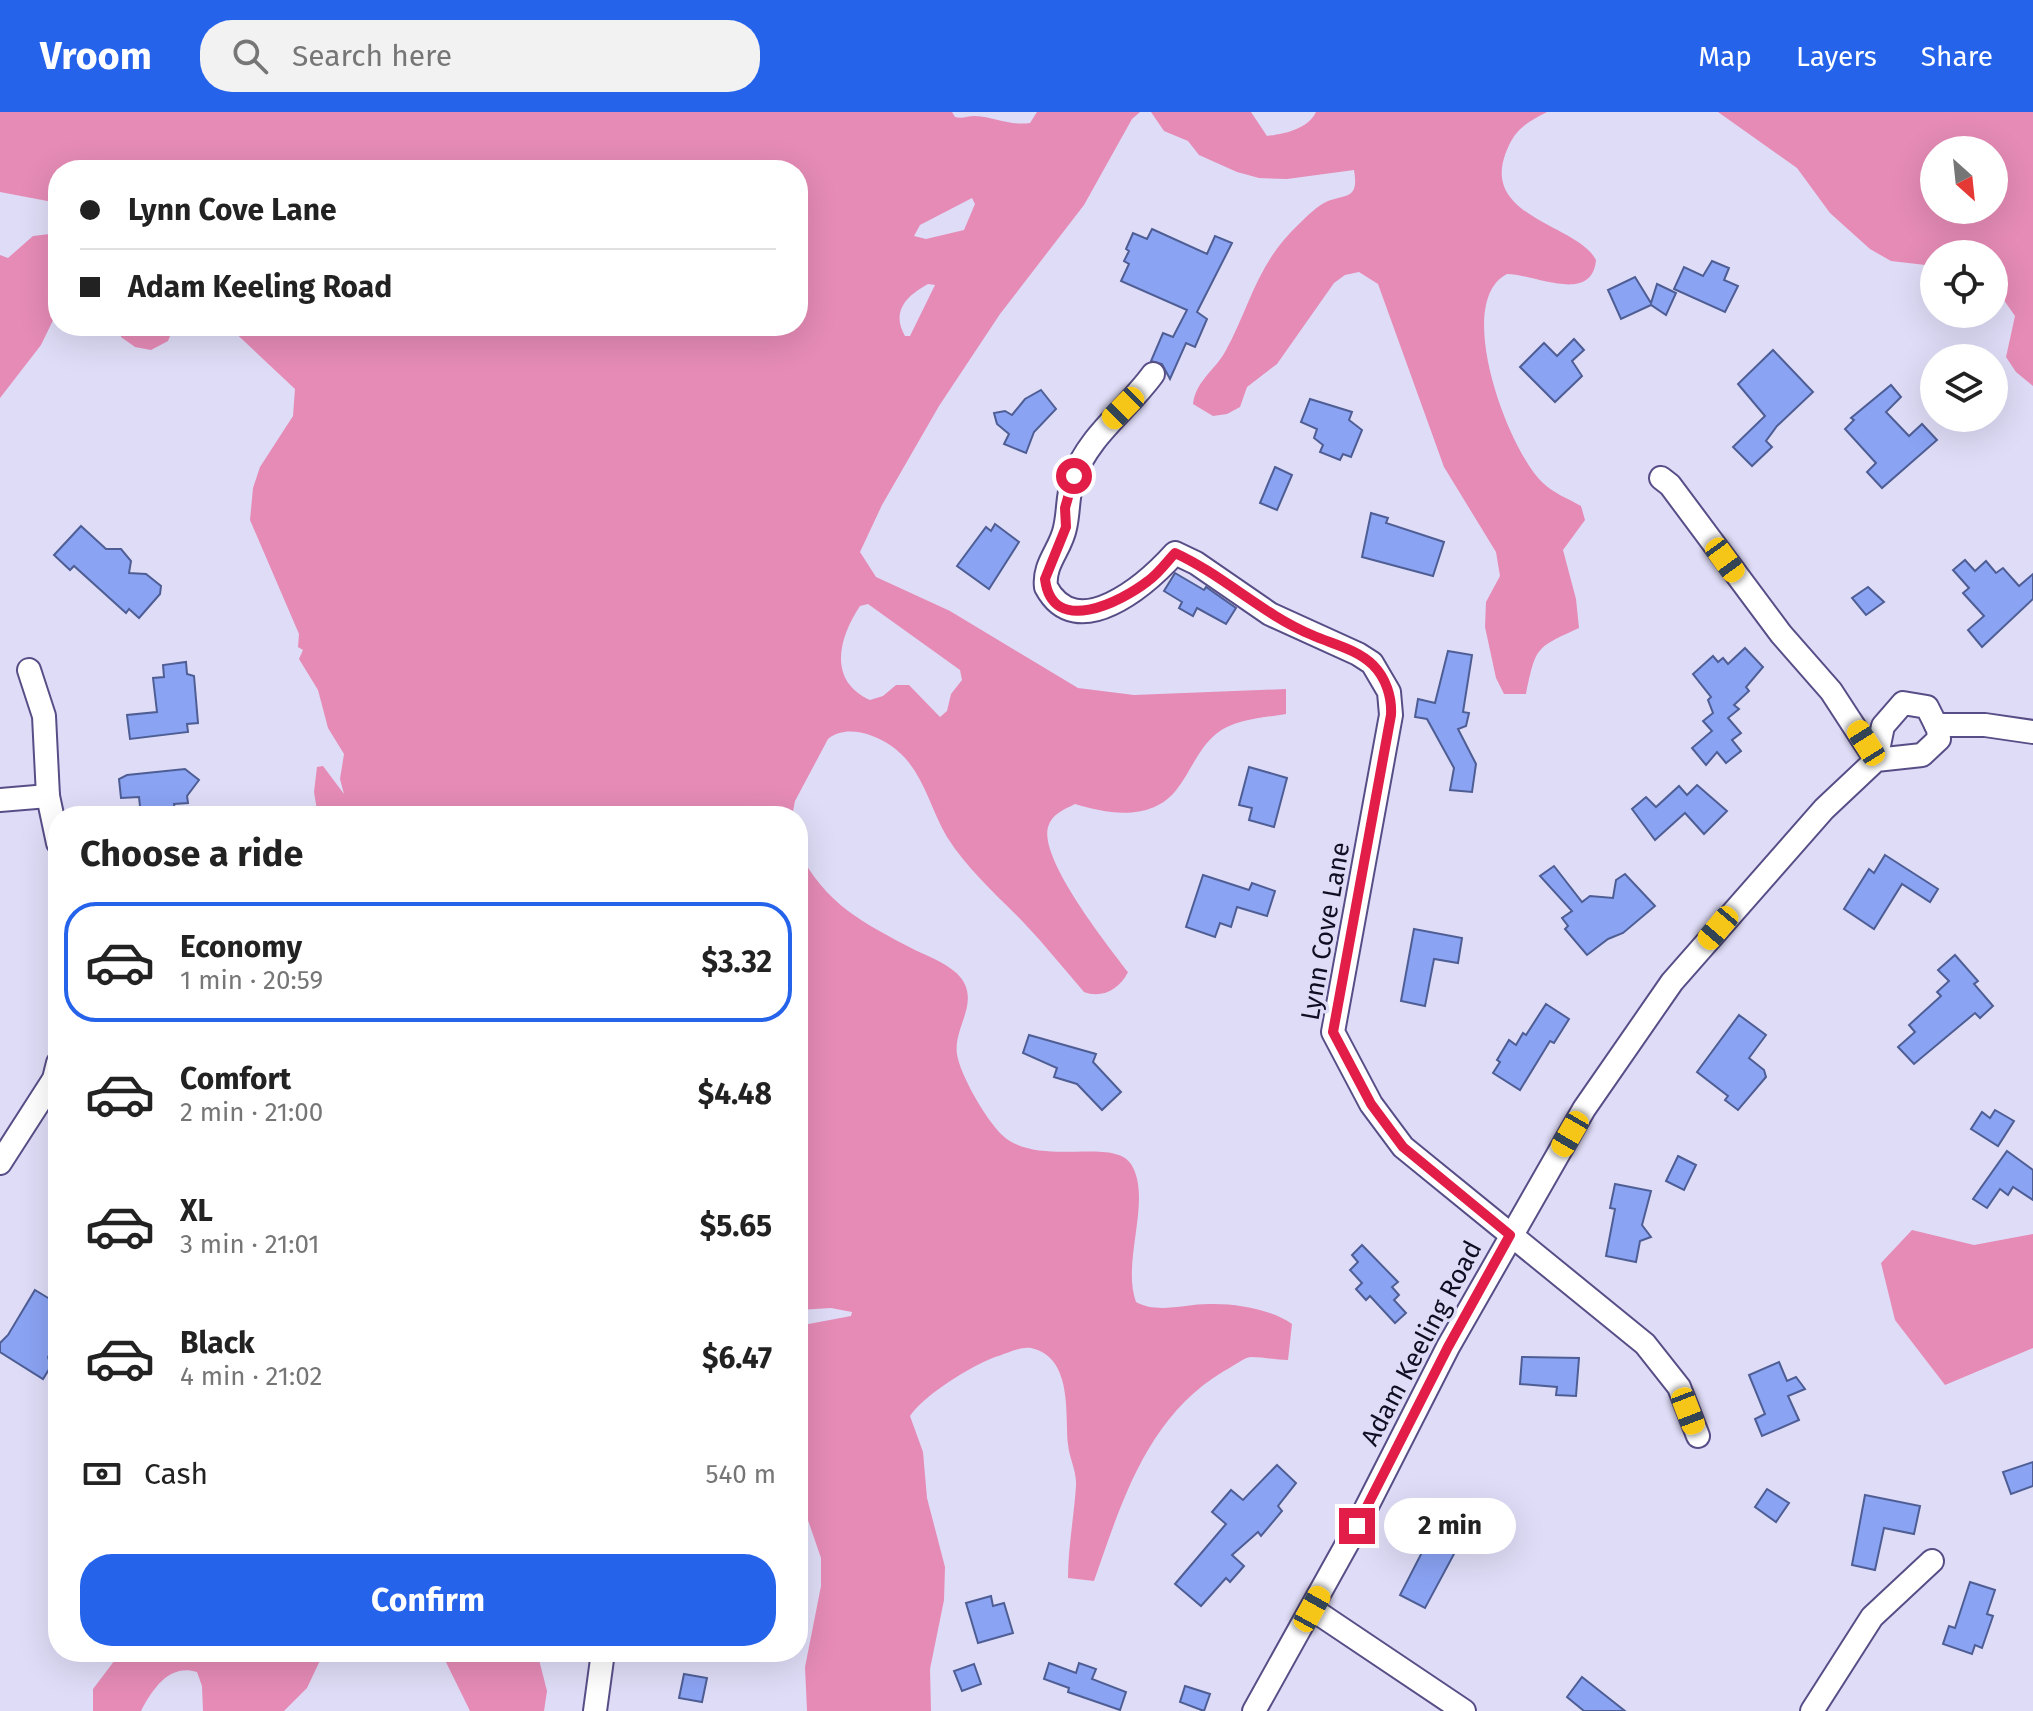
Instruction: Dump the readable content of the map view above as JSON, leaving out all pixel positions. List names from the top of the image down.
{
  "streets": {
    "street": ["Lynn Cove Lane", "Adam Keeling Road"]
  },
  "crossings": [
    ["Lynn Cove Lane", "Adam Keeling Road"]
  ],
  "north": "bottom right",
  "page": {
    "header": "Vroom",
    "search": "Search here",
    "nav": ["Map", "Layers", "Share"],
    "banner": ["Lynn Cove Lane", "Adam Keeling Road"],
    "heading": "Choose a ride",
    "list": [
      {
        "name": "Economy",
        "note": "1 min · 20:59",
        "value": "$3.32"
      },
      {
        "name": "Comfort",
        "note": "2 min · 21:00",
        "value": "$4.48"
      },
      {
        "name": "XL",
        "note": "3 min · 21:01",
        "value": "$5.65"
      },
      {
        "name": "Black",
        "note": "4 min · 21:02",
        "value": "$6.47"
      }
    ],
    "pay": ["Cash", "540 m"],
    "bubble": "2 min",
    "buttons": "Confirm"
  }
}
